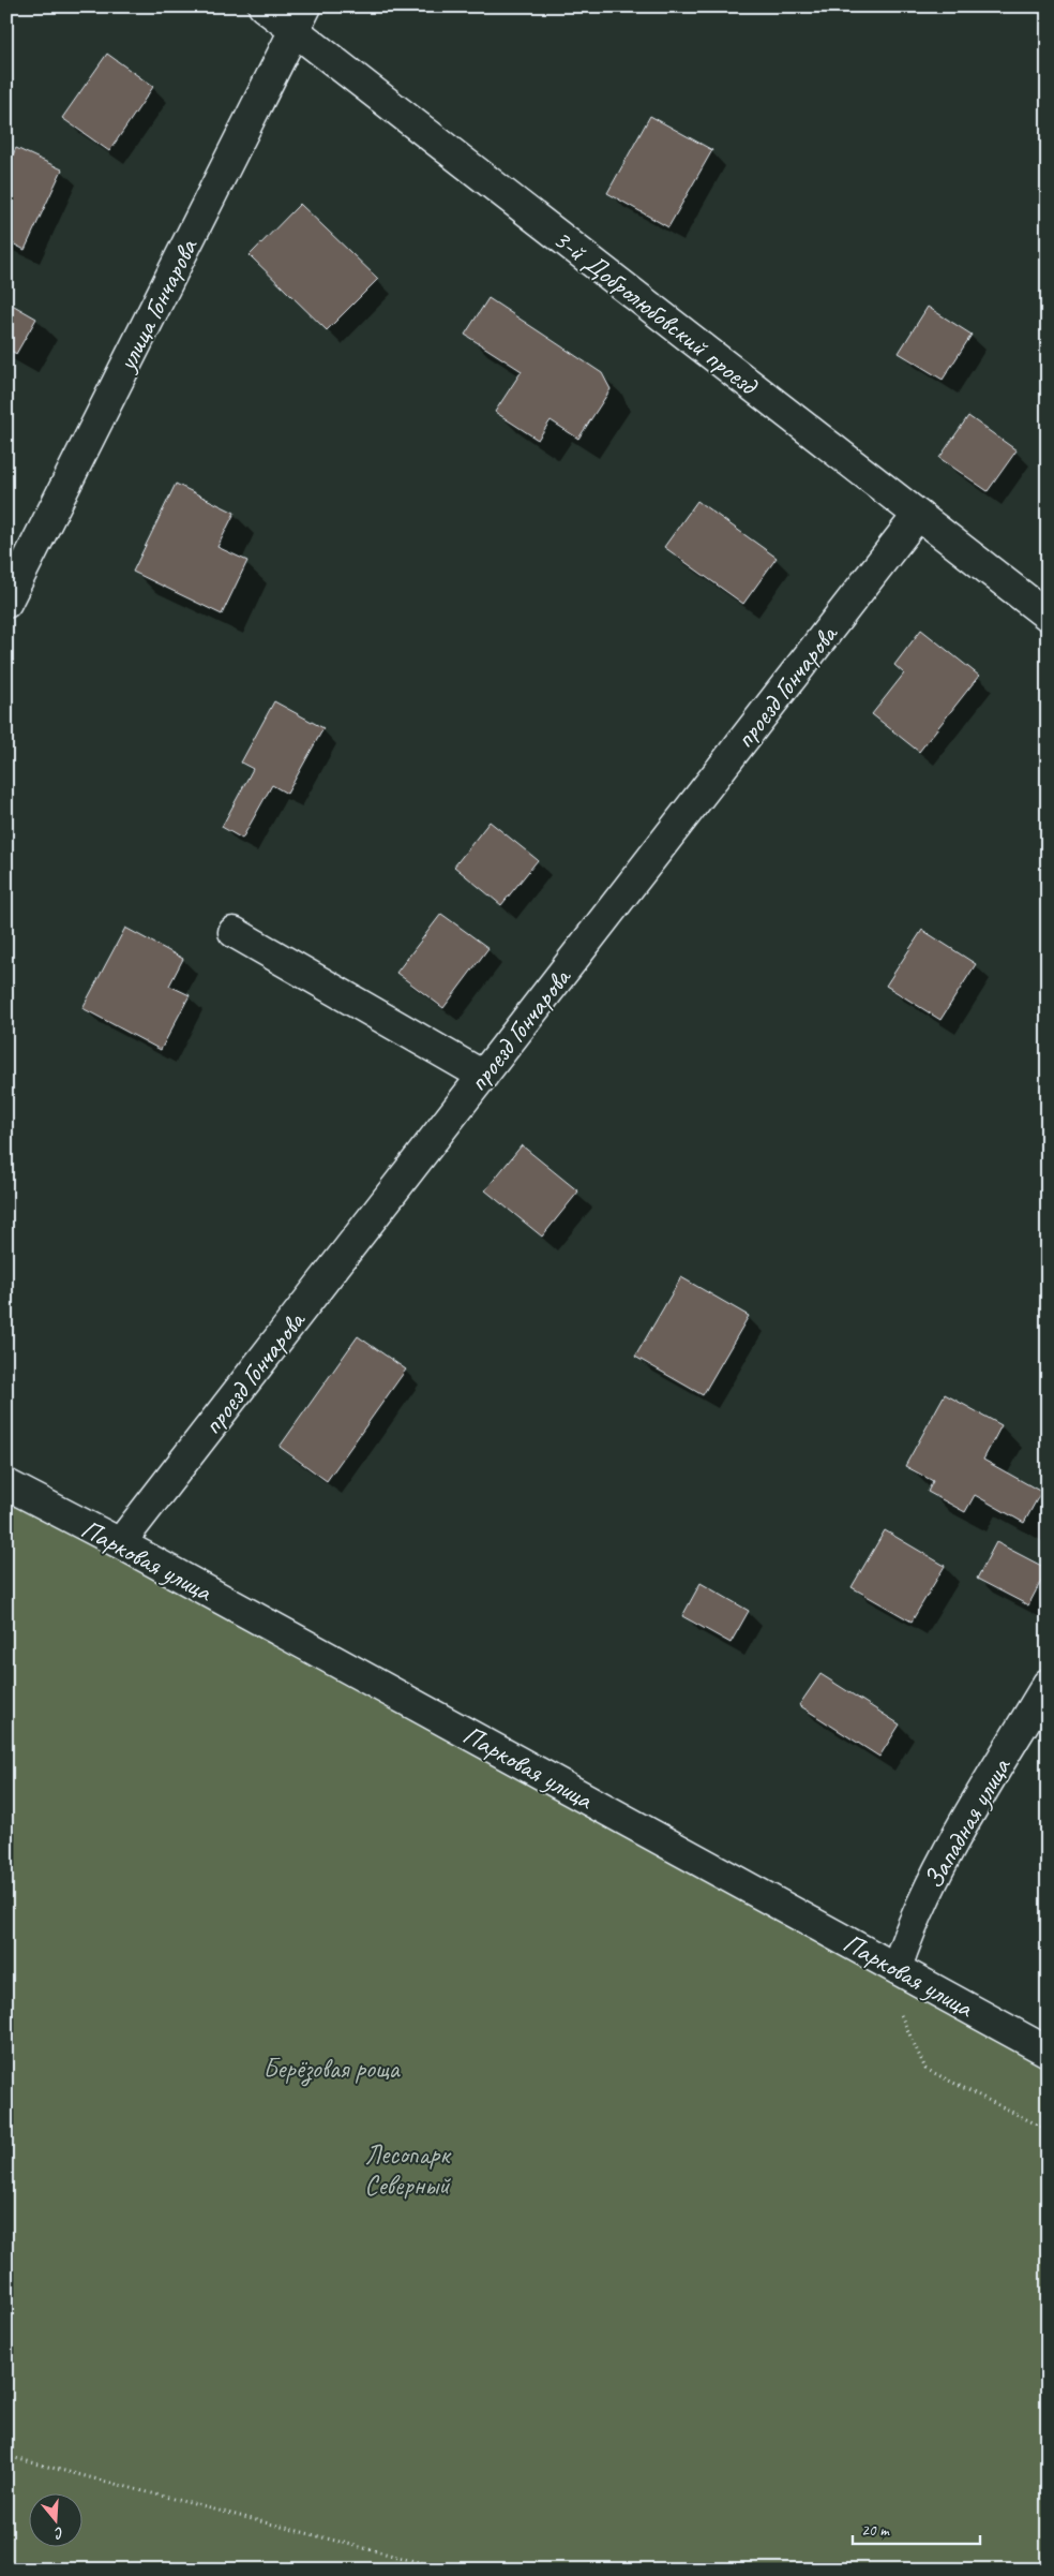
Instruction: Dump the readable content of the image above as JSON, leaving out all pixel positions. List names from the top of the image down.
{
  "streets": {
    "street": [
      "улица Гончарова",
      "3-й Добролюбовский проезд",
      "проезд Гончарова",
      "Парковая улица",
      "Западная улица"
    ]
  },
  "crossings": [
    ["улица Гончарова", "3-й Добролюбовский проезд"],
    ["3-й Добролюбовский проезд", "проезд Гончарова"],
    ["проезд Гончарова", "Парковая улица"],
    ["Парковая улица", "Западная улица"]
  ],
  "parks": ["Берёзовая роща", "Лесопарк Северный"],
  "scale_bar": "20 m",
  "north": "bottom"
}
